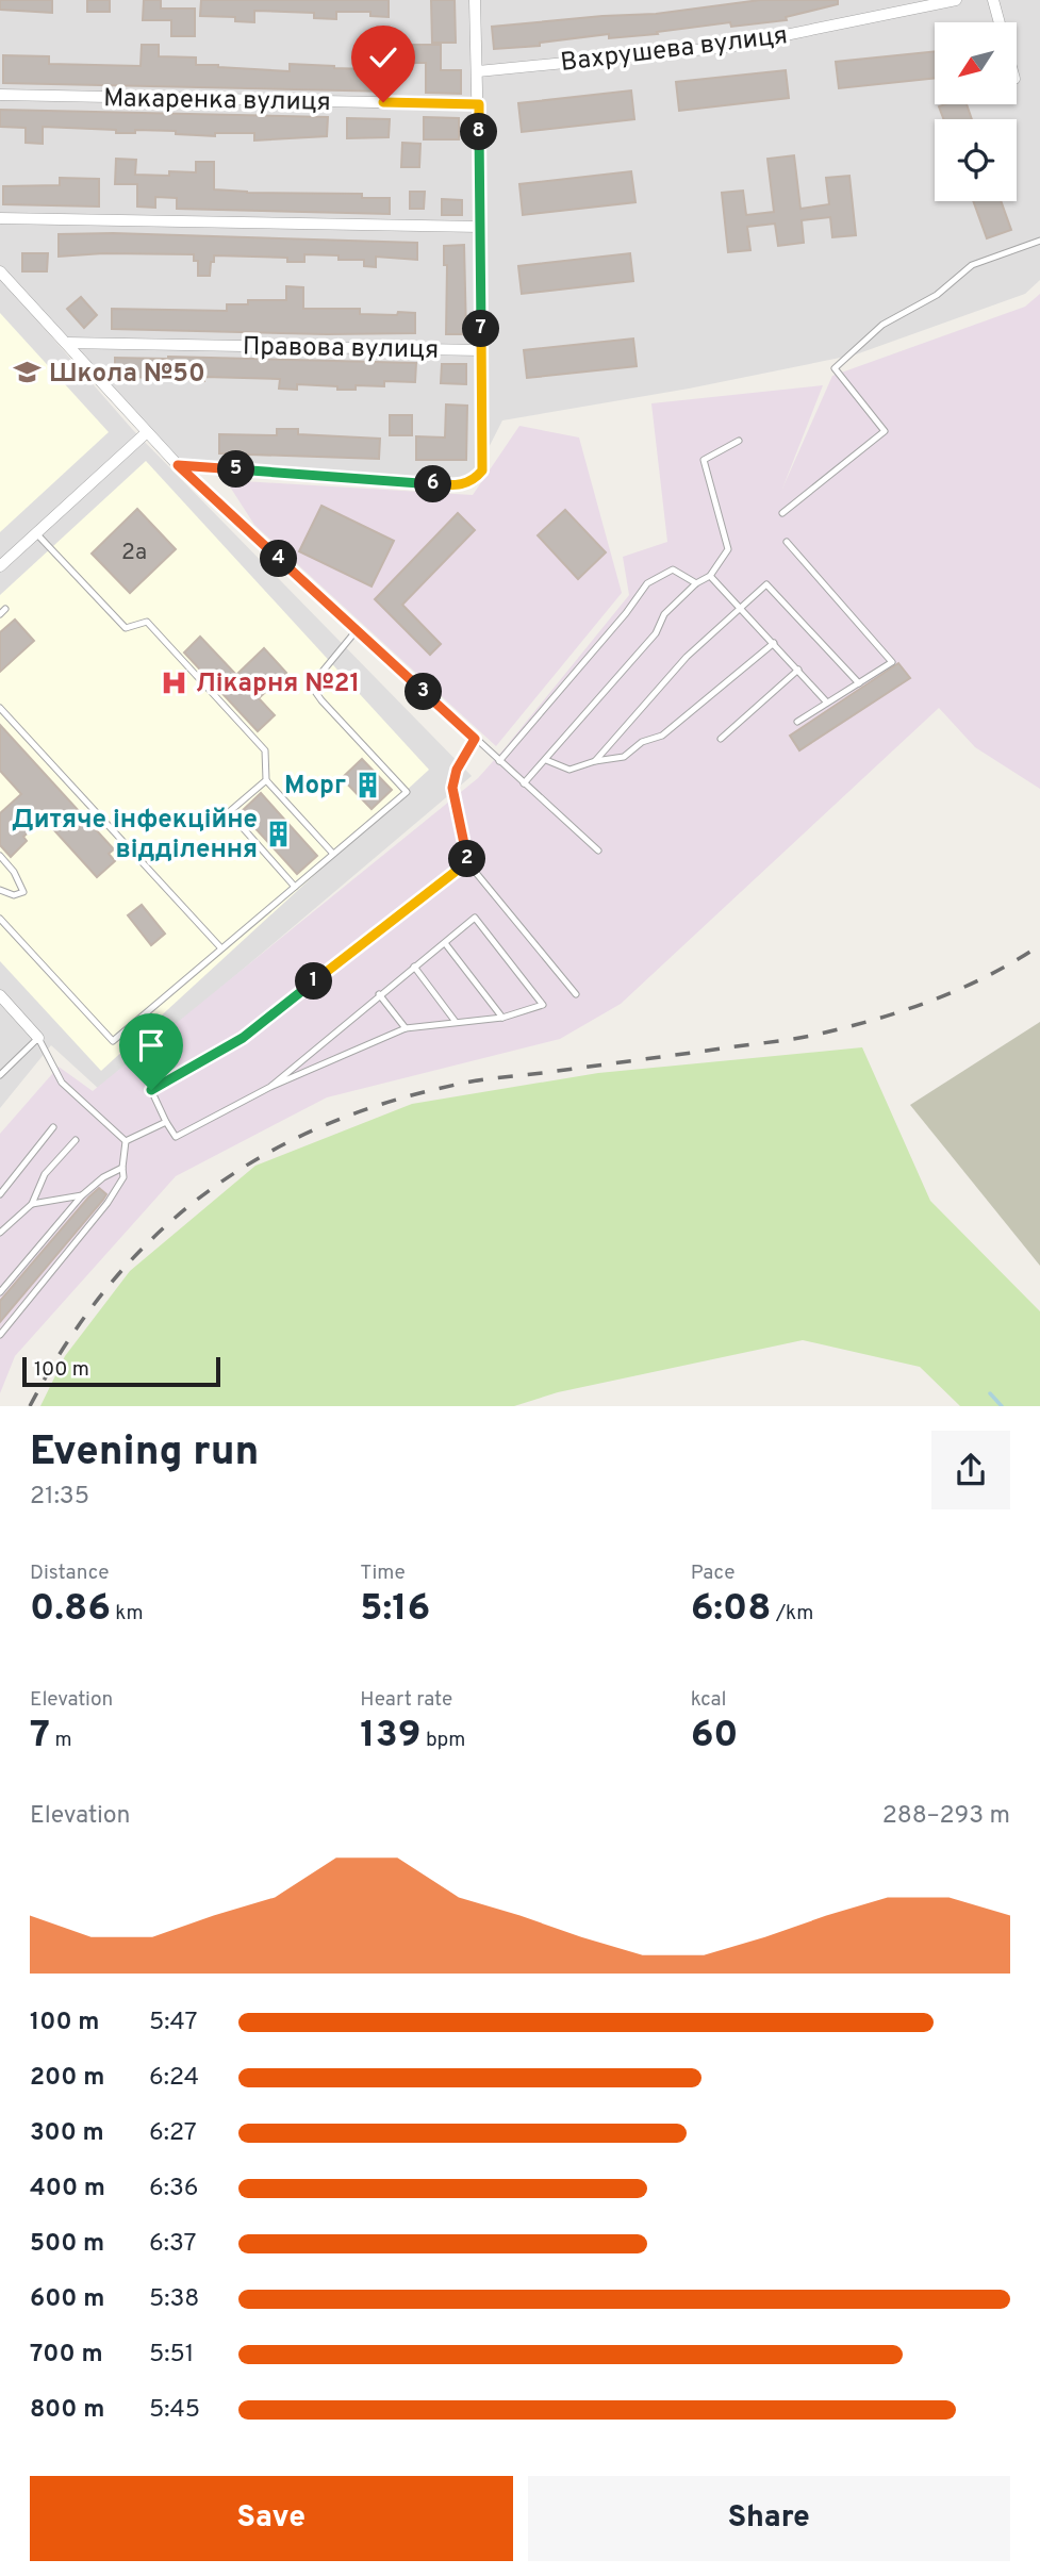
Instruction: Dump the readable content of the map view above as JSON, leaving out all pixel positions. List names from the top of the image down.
{
  "streets": {
    "street": ["Вахрушева вулиця", "Макаренка вулиця", "Правова вулиця"]
  },
  "places": {
    "school or university": ["Школа №50"],
    "hospital": ["Лікарня №21"],
    "building": ["Морг", "Дитяче інфекційне відділення"]
  },
  "house_numbers": ["2а"],
  "scale_bar": "100 m",
  "north": "bottom left",
  "page": {
    "pins": [
      "8",
      "7",
      "5",
      "6",
      "4",
      "3",
      "2",
      "1"
    ],
    "scale": "100 m",
    "heading": ["Evening run", "21:35"],
    "stats": [
      ["Distance", "0.86 km"],
      ["Time", "5:16"],
      ["Pace", "6:08 /km"],
      ["Elevation", "7 m"],
      ["Heart rate", "139 bpm"],
      ["kcal", "60"]
    ],
    "chart": ["Elevation", "288–293 m"],
    "list": [
      {
        "name": "100 m",
        "note": "5:47"
      },
      {
        "name": "200 m",
        "note": "6:24"
      },
      {
        "name": "300 m",
        "note": "6:27"
      },
      {
        "name": "400 m",
        "note": "6:36"
      },
      {
        "name": "500 m",
        "note": "6:37"
      },
      {
        "name": "600 m",
        "note": "5:38"
      },
      {
        "name": "700 m",
        "note": "5:51"
      },
      {
        "name": "800 m",
        "note": "5:45"
      }
    ],
    "buttons": ["Save", "Share"]
  }
}
